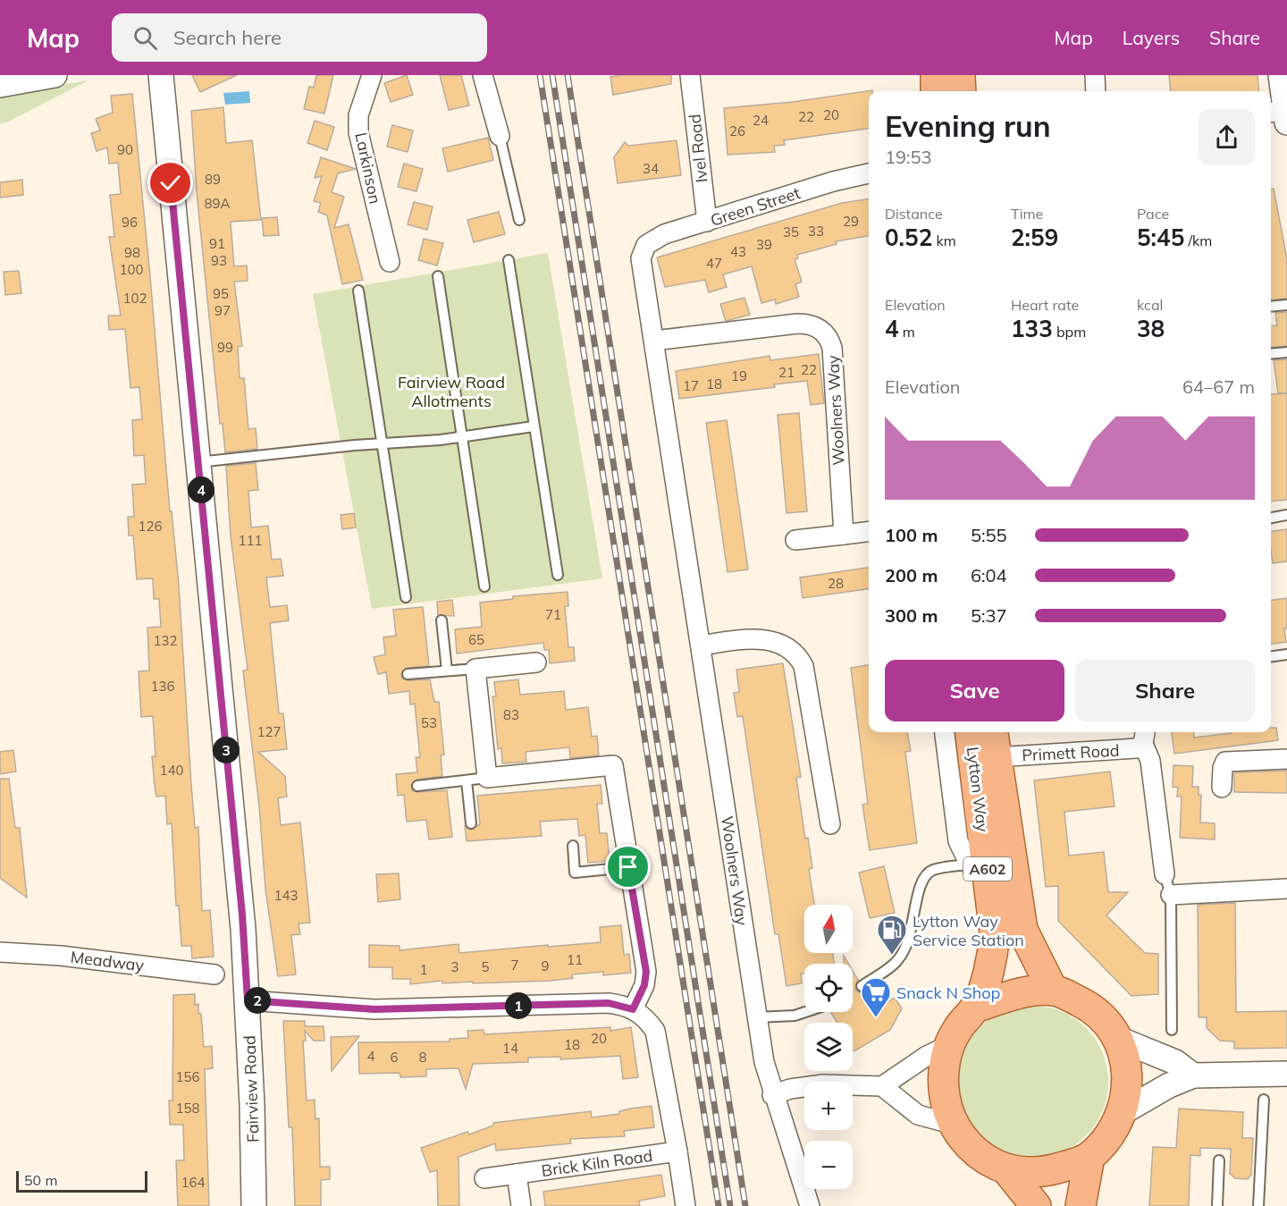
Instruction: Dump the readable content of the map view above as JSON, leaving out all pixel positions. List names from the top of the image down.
{
  "streets": {
    "main road": ["Lytton Way", "A602"],
    "street": [
      "Ivel Road",
      "Larkinson",
      "Green Street",
      "Woolners Way",
      "Primett Road",
      "Meadway",
      "Fairview Road",
      "Brick Kiln Road"
    ]
  },
  "crossings": [
    ["Ivel Road", "Green Street"],
    ["Green Street", "Woolners Way"],
    ["Primett Road", "Lytton Way"]
  ],
  "parks": ["Fairview Road Allotments"],
  "places": {
    "fuel station": ["Lytton Way Service Station"],
    "supermarket": ["Snack N Shop"]
  },
  "house_numbers": [
    "20",
    "22",
    "24",
    "26",
    "90",
    "34",
    "89",
    "89A",
    "29",
    "96",
    "33",
    "35",
    "91",
    "39",
    "43",
    "98",
    "93",
    "47",
    "100",
    "95",
    "102",
    "97",
    "99",
    "22",
    "21",
    "19",
    "18",
    "17",
    "126",
    "111",
    "28",
    "71",
    "65",
    "132",
    "136",
    "83",
    "53",
    "127",
    "140",
    "143",
    "11",
    "7",
    "9",
    "3",
    "5",
    "1",
    "20",
    "18",
    "14",
    "4",
    "6",
    "8",
    "156",
    "158",
    "164"
  ],
  "scale_bar": "50 m",
  "north": "top",
  "page": {
    "header": "Map",
    "search": "Search here",
    "nav": ["Map", "Layers", "Share"],
    "heading": ["Evening run", "19:53"],
    "stats": [
      ["Distance", "0.52 km"],
      ["Time", "2:59"],
      ["Pace", "5:45 /km"],
      ["Elevation", "4 m"],
      ["Heart rate", "133 bpm"],
      ["kcal", "38"]
    ],
    "chart": ["Elevation", "64–67 m"],
    "pins": [
      "4",
      "3",
      "2",
      "1"
    ],
    "list": [
      {
        "name": "100 m",
        "note": "5:55"
      },
      {
        "name": "200 m",
        "note": "6:04"
      },
      {
        "name": "300 m",
        "note": "5:37"
      }
    ],
    "buttons": ["Save", "Share"],
    "map_buttons": ["+", "−"],
    "scale": "50 m"
  }
}
